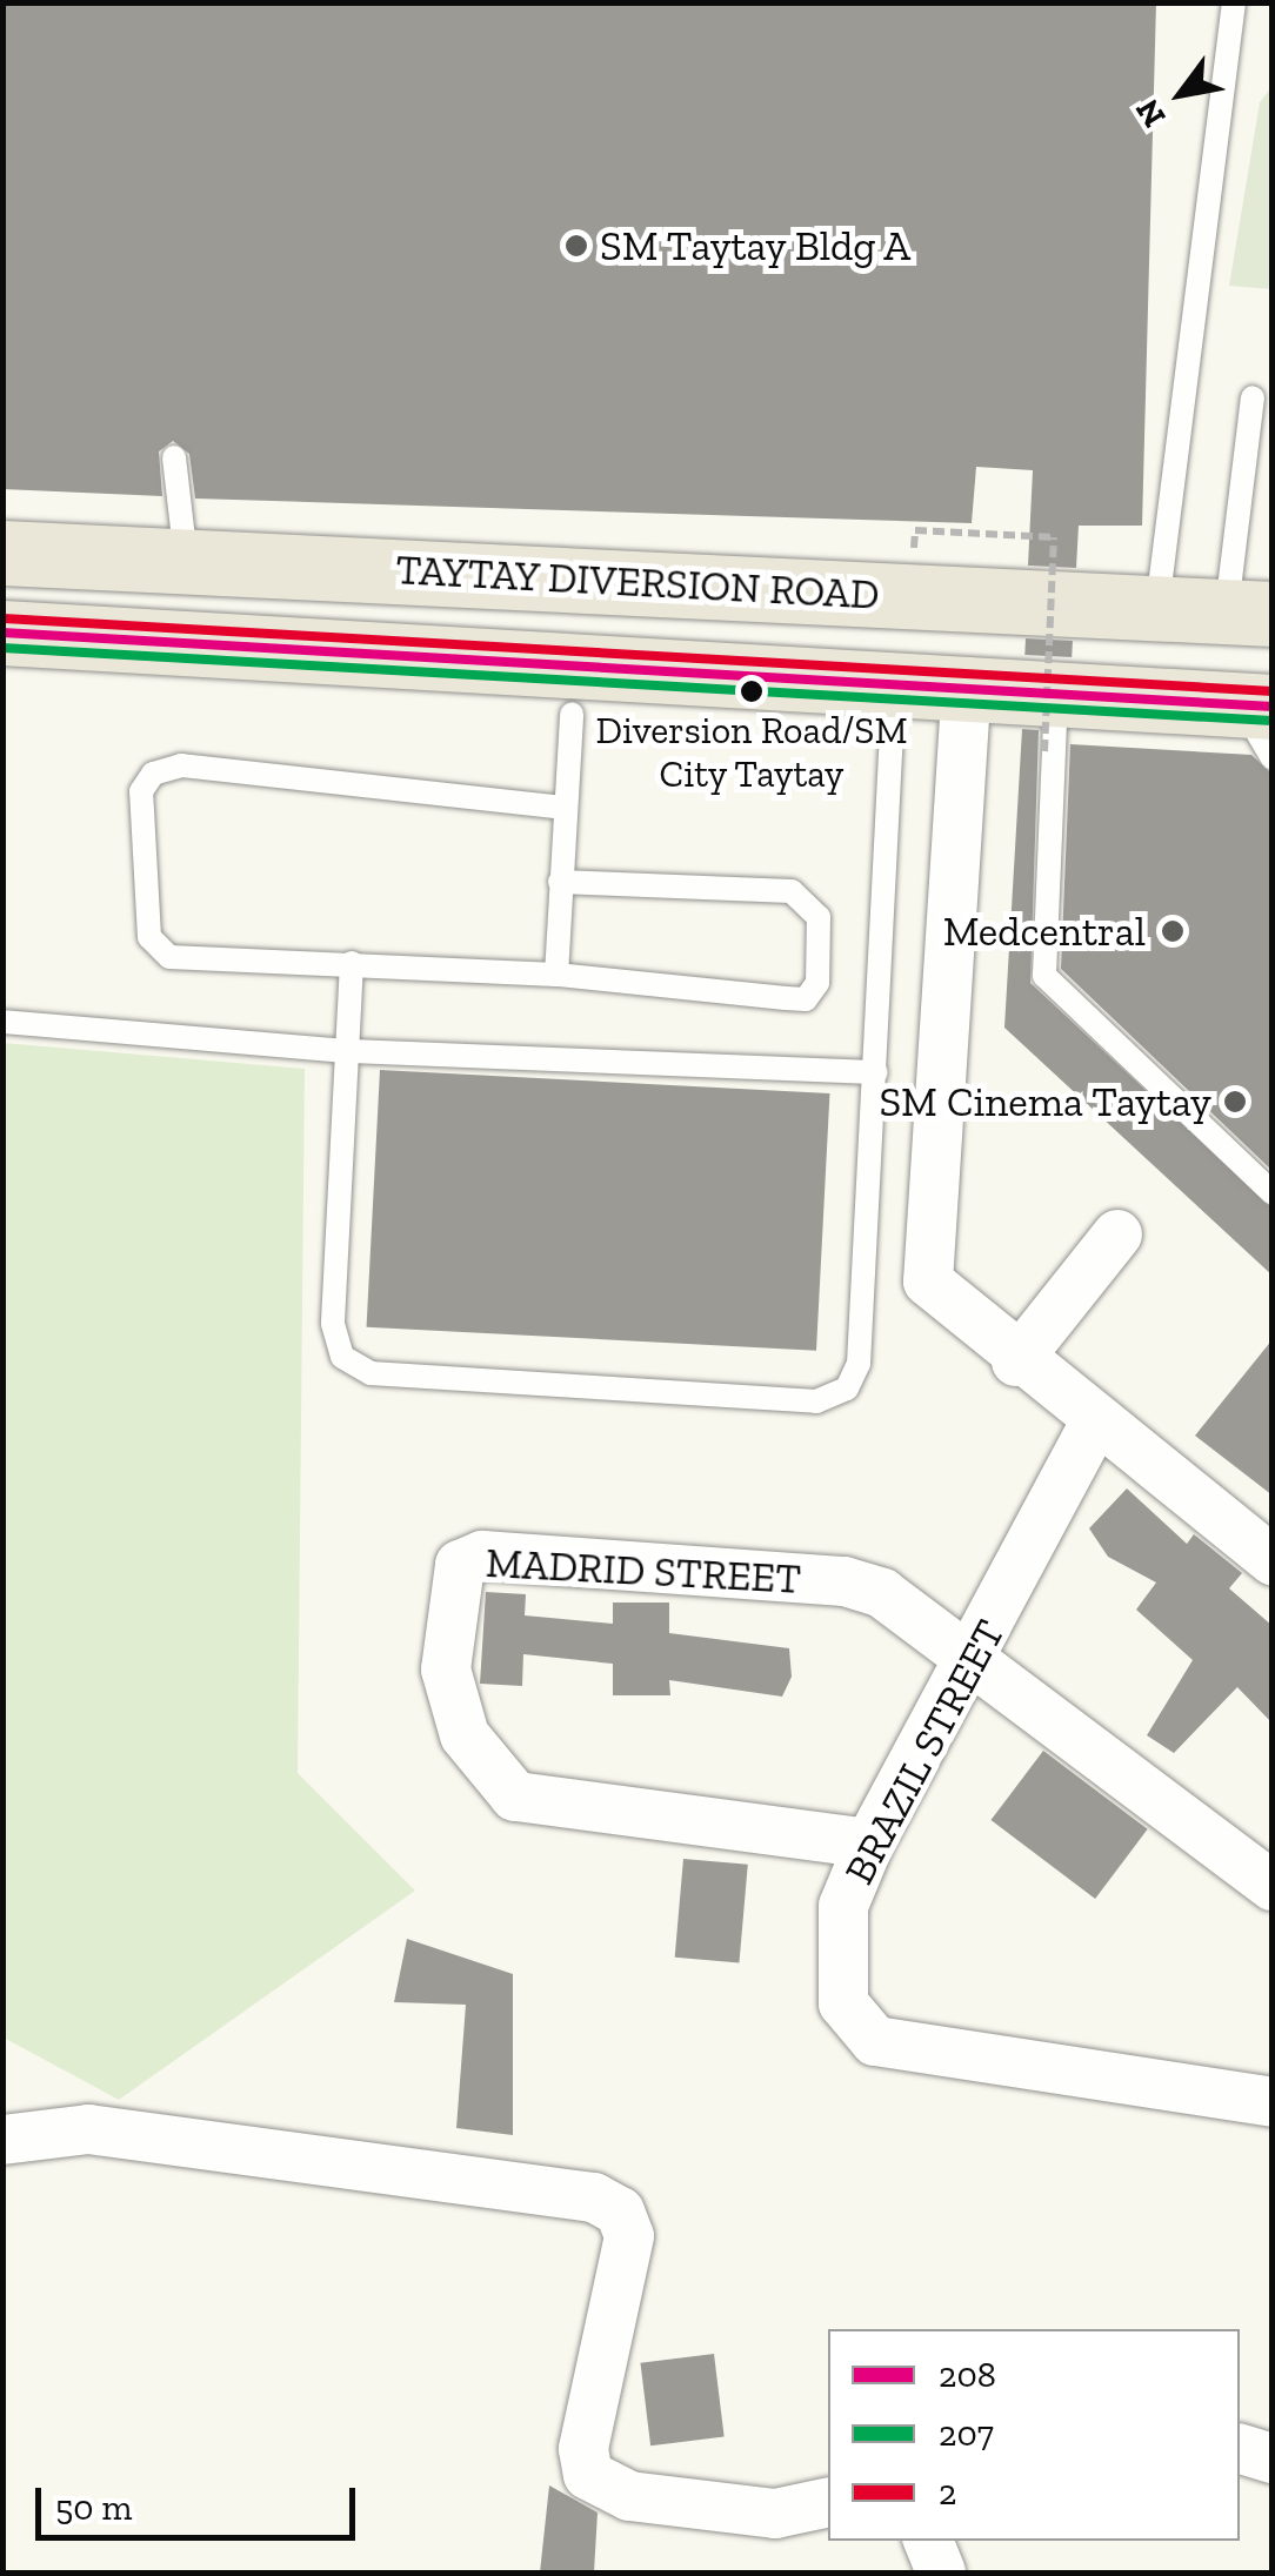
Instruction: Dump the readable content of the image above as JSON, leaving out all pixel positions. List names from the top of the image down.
{
  "streets": {
    "main road": ["TAYTAY DIVERSION ROAD"],
    "street": ["MADRID STREET", "BRAZIL STREET"]
  },
  "crossings": [
    ["MADRID STREET", "BRAZIL STREET"]
  ],
  "places": [
    "SM Taytay Bldg A",
    "Diversion Road/SM City Taytay",
    "Medcentral",
    "SM Cinema Taytay"
  ],
  "lines": ["transit line 2", "transit line 208", "transit line 207"],
  "legend": ["208", "207", "2"],
  "scale_bar": "50 m",
  "north": "bottom left"
}
